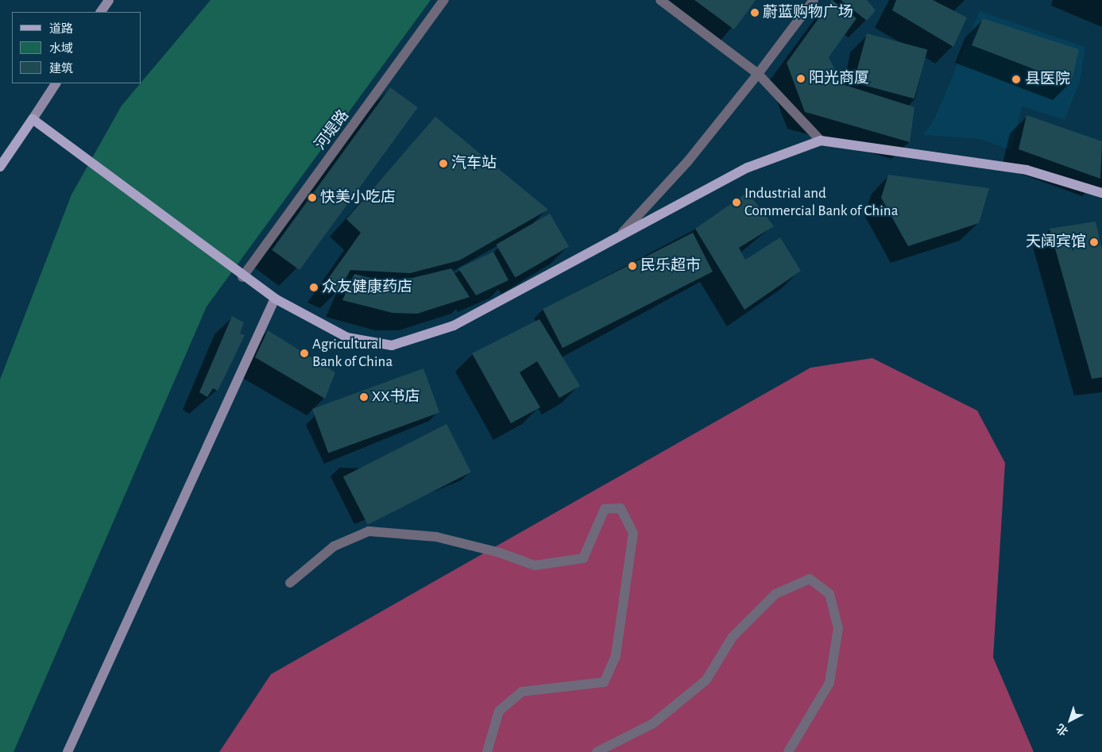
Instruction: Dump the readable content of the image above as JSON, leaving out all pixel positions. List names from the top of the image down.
{
  "streets": {
    "street": ["河堤路"]
  },
  "places": [
    "蔚蓝购物广场",
    "阳光商厦",
    "县医院",
    "汽车站",
    "快美小吃店",
    "Industrial and Commercial Bank of China",
    "天阔宾馆",
    "民乐超市",
    "众友健康药店",
    "Agricultural Bank of China",
    "XX书店"
  ],
  "legend": ["道路", "水域", "建筑"],
  "north": "bottom left"
}
